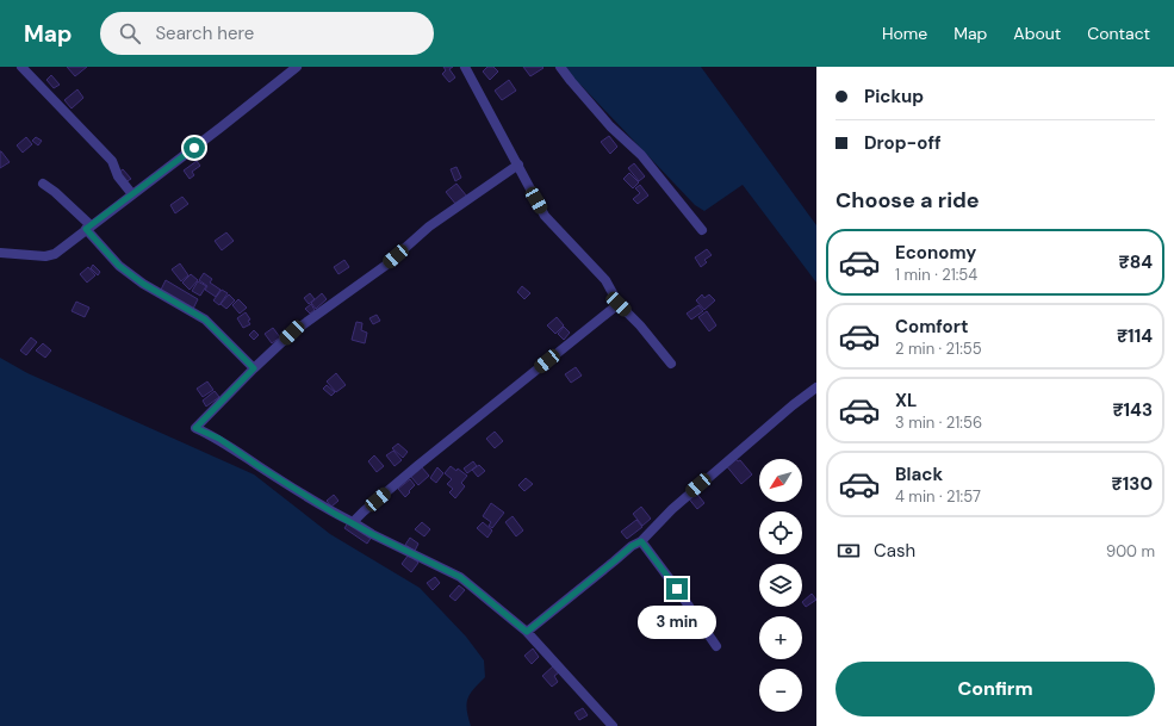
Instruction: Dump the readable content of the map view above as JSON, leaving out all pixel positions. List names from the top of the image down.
{
  "north": "bottom left",
  "page": {
    "header": "Map",
    "search": "Search here",
    "nav": [
      "Home",
      "Map",
      "About",
      "Contact"
    ],
    "banner": ["Pickup", "Drop-off"],
    "heading": "Choose a ride",
    "list": [
      {
        "name": "Economy",
        "note": "1 min · 21:54",
        "value": "₹84"
      },
      {
        "name": "Comfort",
        "note": "2 min · 21:55",
        "value": "₹114"
      },
      {
        "name": "XL",
        "note": "3 min · 21:56",
        "value": "₹143"
      },
      {
        "name": "Black",
        "note": "4 min · 21:57",
        "value": "₹130"
      }
    ],
    "map_buttons": ["+", "−"],
    "pay": ["Cash", "900 m"],
    "bubble": "3 min",
    "buttons": "Confirm"
  }
}
